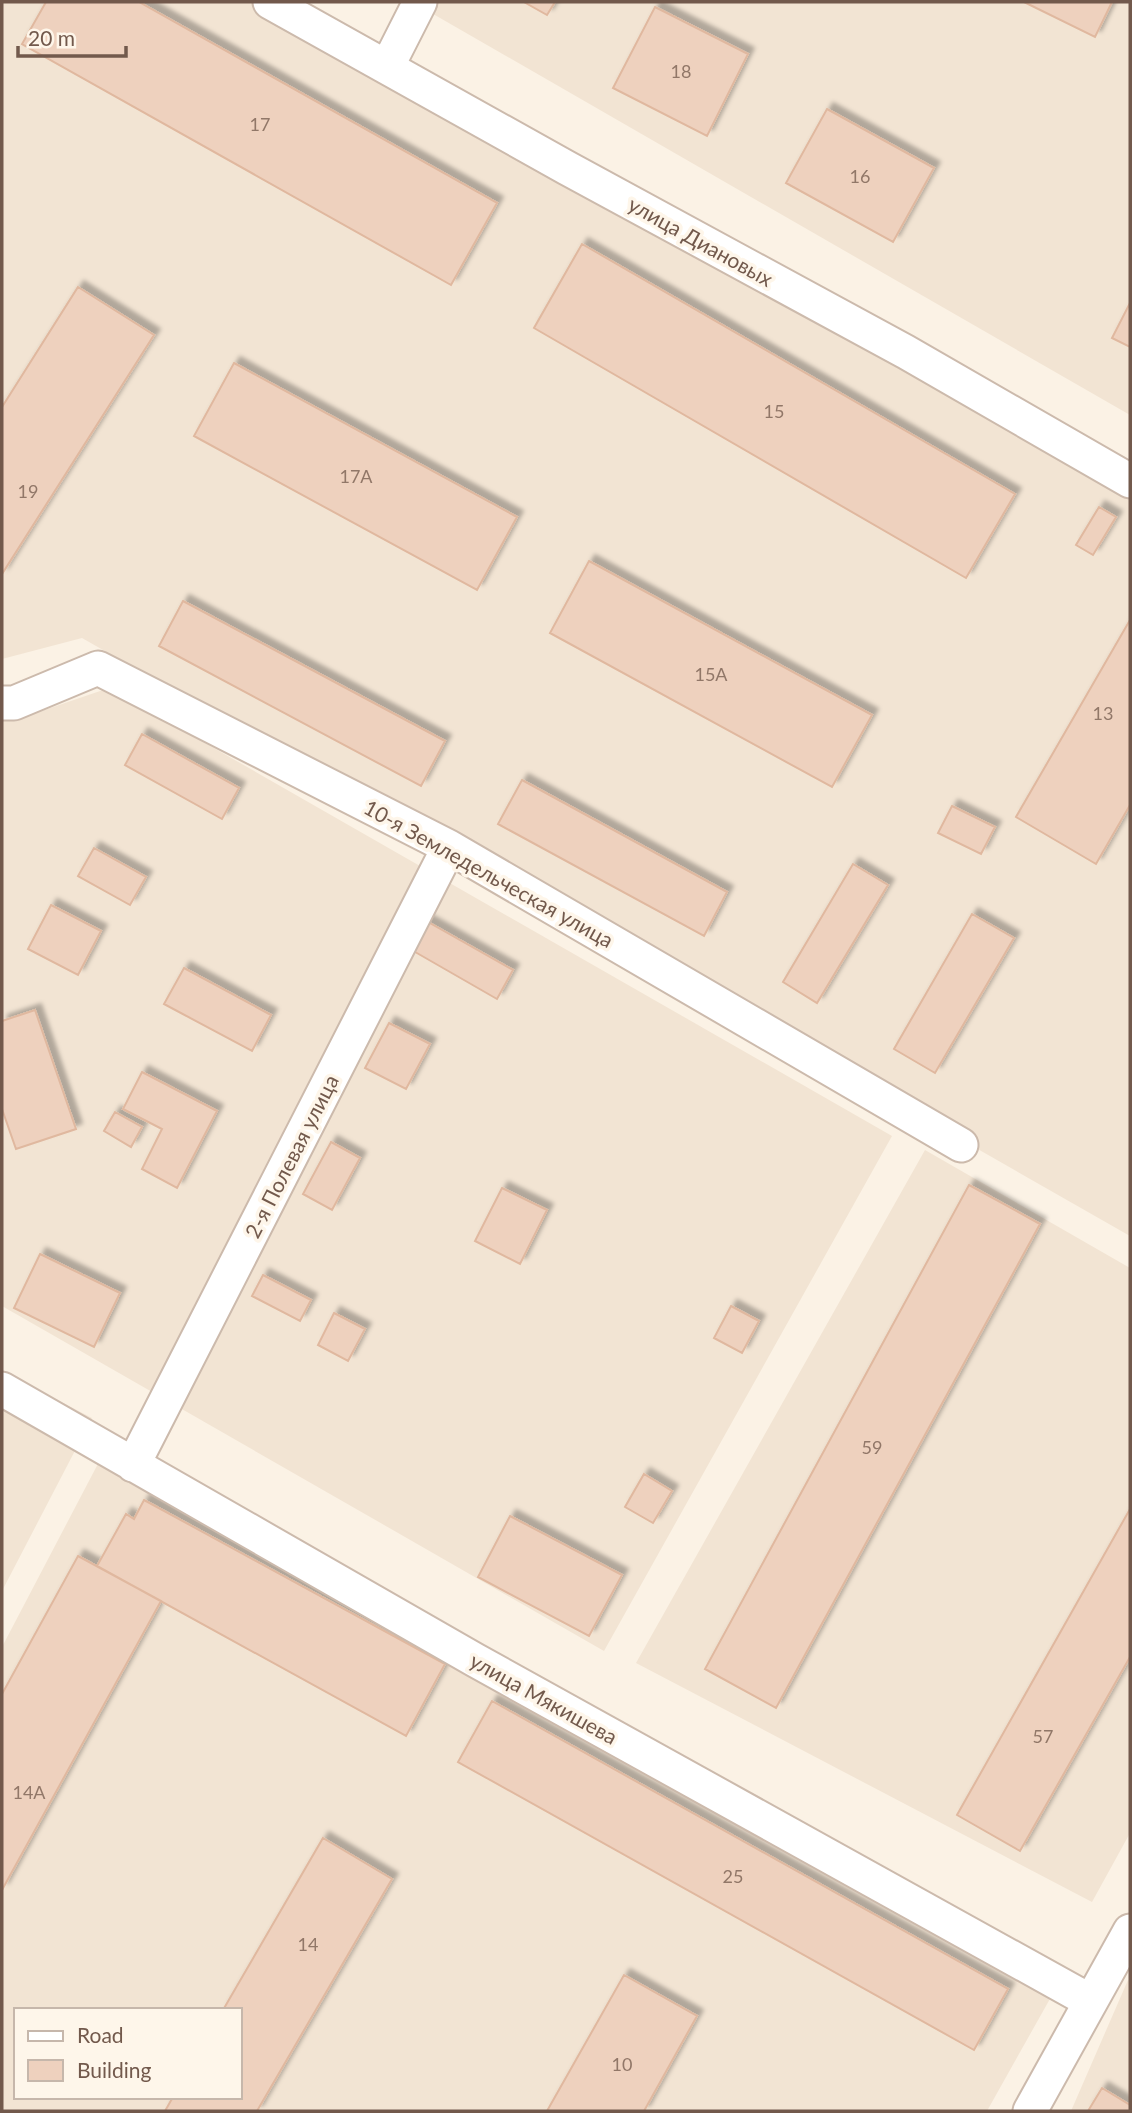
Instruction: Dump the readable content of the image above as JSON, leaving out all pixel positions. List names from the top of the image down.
{
  "streets": {
    "street": [
      "улица Диановых",
      "10-я Земледельческая улица",
      "2-я Полевая улица",
      "улица Мякишева"
    ]
  },
  "crossings": [
    ["10-я Земледельческая улица", "2-я Полевая улица"],
    ["2-я Полевая улица", "улица Мякишева"]
  ],
  "house_numbers": [
    "18",
    "17",
    "16",
    "15",
    "17А",
    "19",
    "15А",
    "13",
    "59",
    "57",
    "14А",
    "25",
    "14",
    "10"
  ],
  "legend": ["Road", "Building"],
  "scale_bar": "20 m"
}
